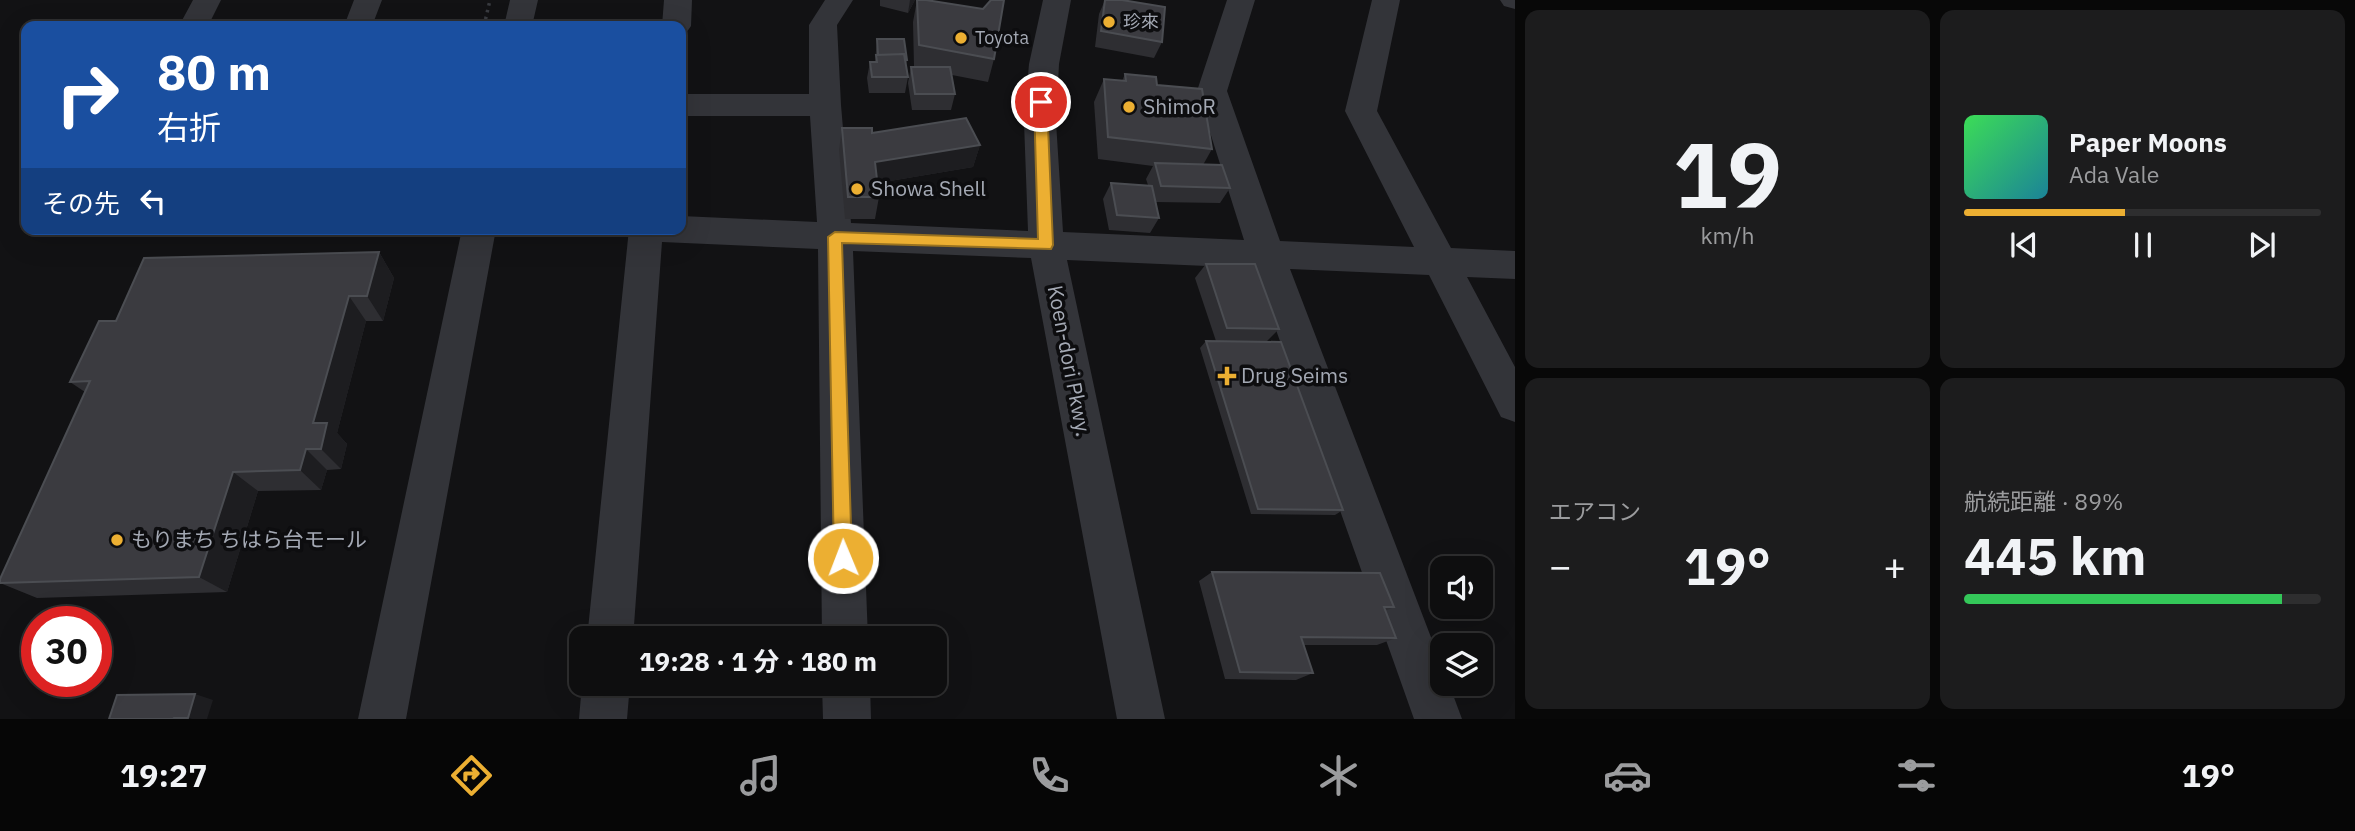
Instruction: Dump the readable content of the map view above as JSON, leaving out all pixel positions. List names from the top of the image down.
{
  "streets": {
    "street": ["Koen-dori Pkwy."]
  },
  "places": {
    "other": [
      "珍來",
      "Toyota",
      "ShimoR",
      "Showa Shell",
      "もりまち ちはら台モール"
    ],
    "health": ["Drug Seims"]
  },
  "page": {
    "tile": [
      ["19", "km/h"],
      "エアコン",
      ["航続距離 · 89%", "445 km"]
    ],
    "turn": ["80 m", "右折"],
    "song": ["Paper Moons", "Ada Vale"],
    "then": "その先",
    "heat": ["−", "19°", "+"],
    "limit": "30",
    "trip": "19:28 · 1 分 · 180 m",
    "tabs": ["19:27", "19°"]
  }
}
